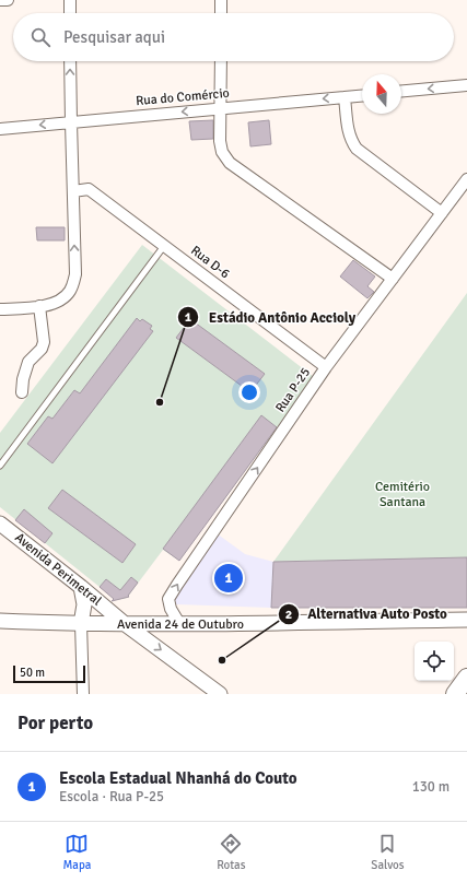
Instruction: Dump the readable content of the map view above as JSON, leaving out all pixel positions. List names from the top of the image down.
{
  "streets": {
    "street": [
      "Rua do Comércio",
      "Rua D-6",
      "Rua P-25",
      "Avenida Perimetral",
      "Avenida 24 de Outubro"
    ]
  },
  "crossings": [
    ["Rua D-6", "Rua P-25"],
    ["Rua P-25", "Avenida 24 de Outubro"],
    ["Avenida Perimetral", "Avenida 24 de Outubro"]
  ],
  "one_way": ["Rua do Comércio", "Rua P-25", "Avenida Perimetral"],
  "parks": ["Cemitério Santana"],
  "places": ["Estádio Antônio Accioly", "Alternativa Auto Posto"],
  "scale_bar": "50 m",
  "north": "top",
  "page": {
    "search": "Pesquisar aqui",
    "pins": "1",
    "scale": "50 m",
    "heading": "Por perto",
    "list": [
      {
        "mark": "1",
        "name": "Escola Estadual Nhanhá do Couto",
        "note": "Escola · Rua P-25",
        "value": "130 m"
      }
    ],
    "nav": ["Mapa", "Rotas", "Salvos"]
  }
}
